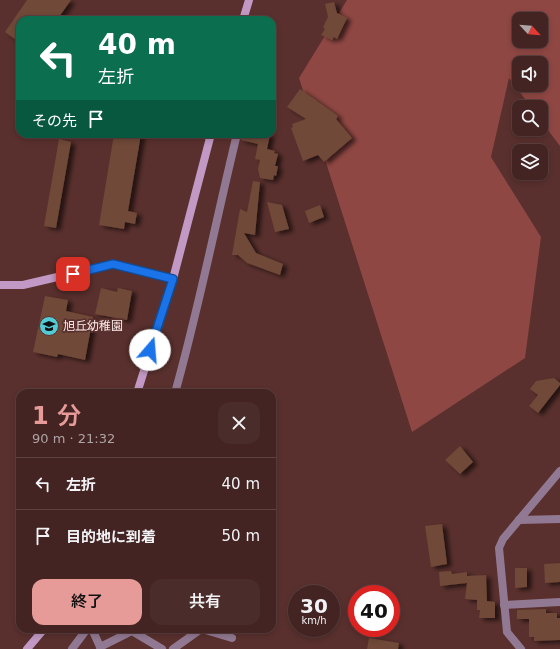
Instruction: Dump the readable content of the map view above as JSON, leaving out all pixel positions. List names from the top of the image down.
{
  "places": {
    "school or university": ["旭丘幼稚園"]
  },
  "north": "bottom right",
  "page": {
    "turn": ["40 m", "左折"],
    "then": "その先",
    "heading": ["1 分", "90 m · 21:32"],
    "list": [
      {
        "name": "左折",
        "value": "40 m"
      },
      {
        "name": "目的地に到着",
        "value": "50 m"
      }
    ],
    "buttons": ["終了", "共有"],
    "speed": "30 km/h",
    "limit": "40"
  }
}
